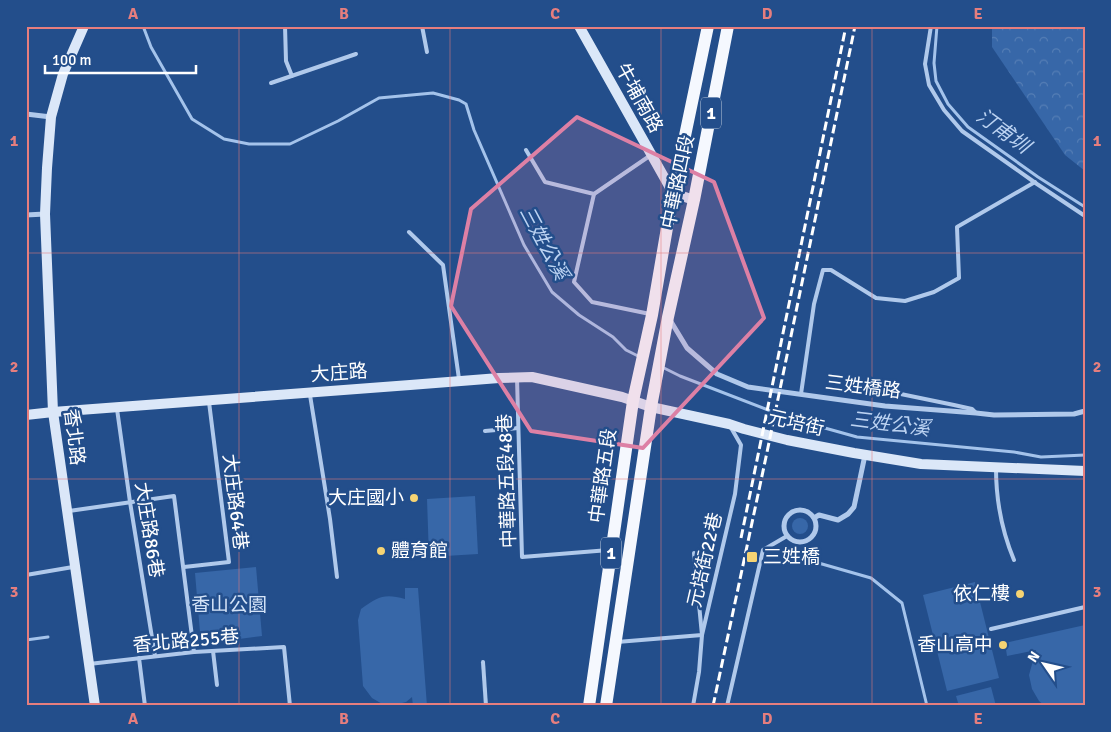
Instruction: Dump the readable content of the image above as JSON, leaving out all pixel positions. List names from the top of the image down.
{
  "streets": {
    "main road": ["1", "中華路四段", "中華路五段"],
    "street": [
      "牛埔南路",
      "大庄路",
      "三姓橋路",
      "元培街",
      "香北路"
    ],
    "lane": [
      "中華路五段48巷",
      "大庄路64巷",
      "大庄路86巷",
      "元培街22巷",
      "香北路255巷"
    ]
  },
  "crossings": [
    ["牛埔南路", "中華路四段"],
    ["1", "中華路四段"],
    ["1", "大庄路"],
    ["1", "三姓橋路"],
    ["1", "元培街"],
    ["1", "中華路五段"],
    ["中華路四段", "三姓橋路"],
    ["大庄路", "元培街"],
    ["大庄路", "香北路"],
    ["大庄路", "中華路五段"],
    ["大庄路", "中華路五段48巷"],
    ["大庄路", "大庄路64巷"],
    ["大庄路", "大庄路86巷"],
    ["元培街", "中華路五段"],
    ["元培街", "元培街22巷"],
    ["香北路", "香北路255巷"],
    ["中華路五段", "中華路五段48巷"],
    ["大庄路86巷", "香北路255巷"]
  ],
  "water": ["汀甫圳", "三姓公溪"],
  "parks": ["香山公園"],
  "places": {
    "other": [
      "大庄國小",
      "體育館",
      "依仁樓",
      "香山高中"
    ],
    "transit": ["三姓橋"]
  },
  "scale_bar": "100 m",
  "north": "top left",
  "grid": {
    "columns": [
      "A",
      "B",
      "C",
      "D",
      "E"
    ],
    "rows": ["1", "2", "3"]
  }
}
